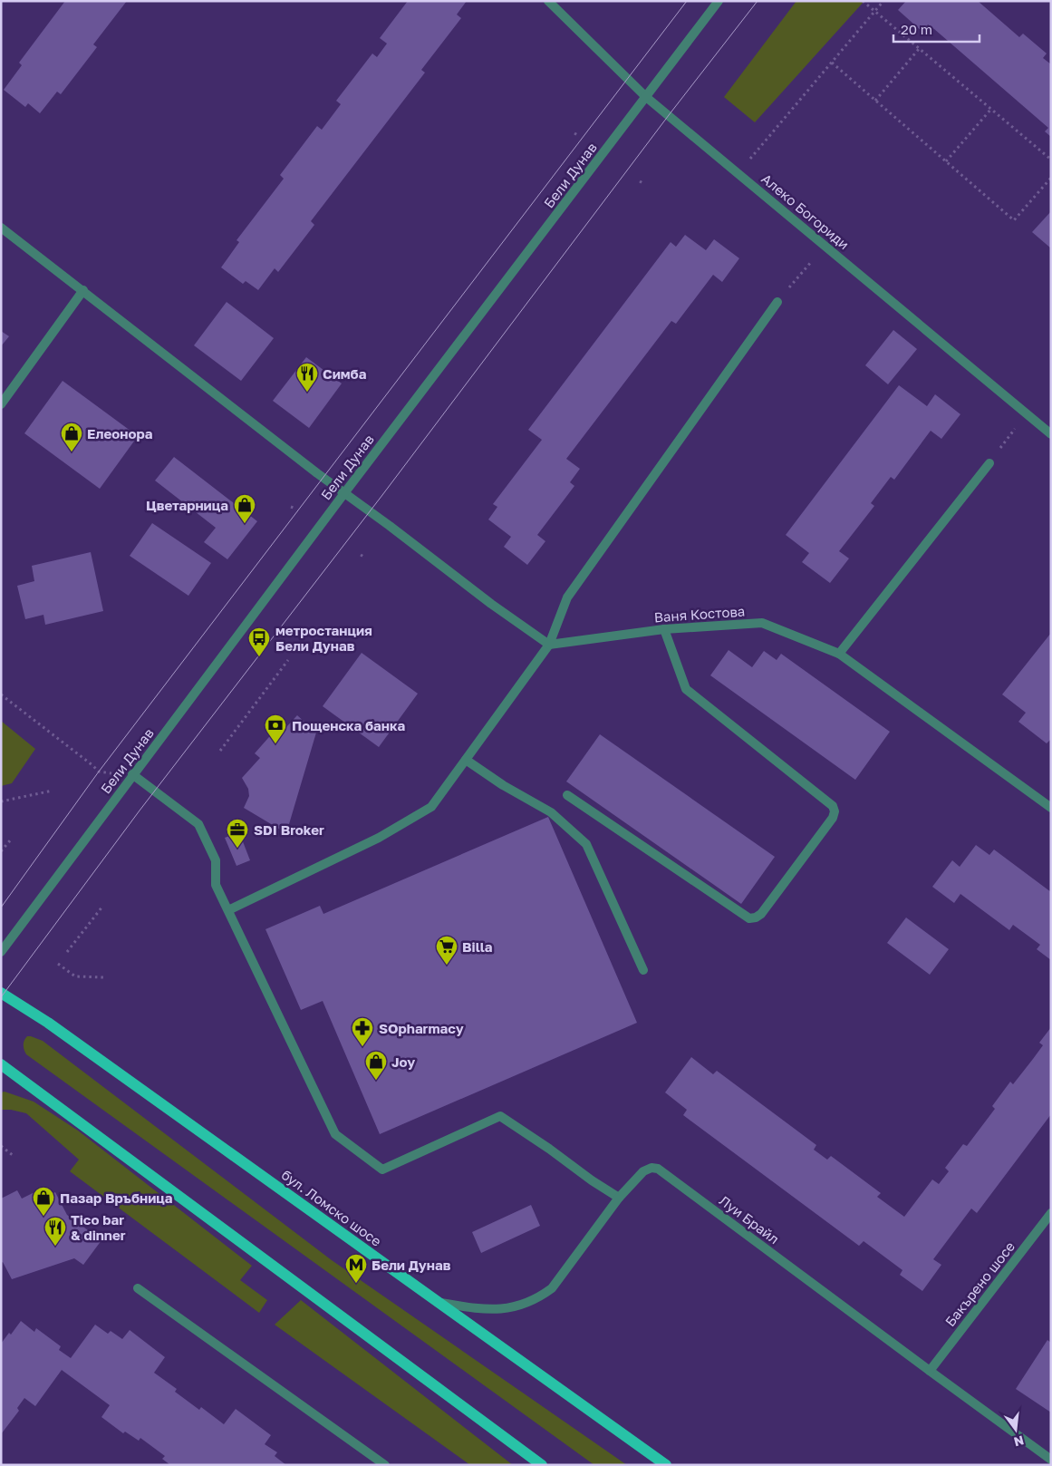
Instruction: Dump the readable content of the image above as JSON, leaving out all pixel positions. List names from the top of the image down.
{
  "streets": {
    "main road": ["бул. Ломско шосе"],
    "street": [
      "Бели Дунав",
      "Алеко Богориди",
      "Ваня Костова",
      "Луи Брайл",
      "Бакърено шосе"
    ]
  },
  "crossings": [
    ["Бели Дунав", "Алеко Богориди"],
    ["бул. Ломско шосе", "Луи Брайл"],
    ["Луи Брайл", "Бакърено шосе"]
  ],
  "places": {
    "restaurant": ["Симба", "Tico bar & dinner"],
    "shop": [
      "Елеонора",
      "Цветарница",
      "Joy",
      "Пазар Връбница"
    ],
    "bus stop": ["метростанция Бели Дунав"],
    "bank": ["Пощенска банка"],
    "office": ["SDI Broker"],
    "supermarket": ["Billa"],
    "pharmacy": ["SOpharmacy"],
    "metro station": ["Бели Дунав"]
  },
  "scale_bar": "20 m",
  "north": "bottom"
}
